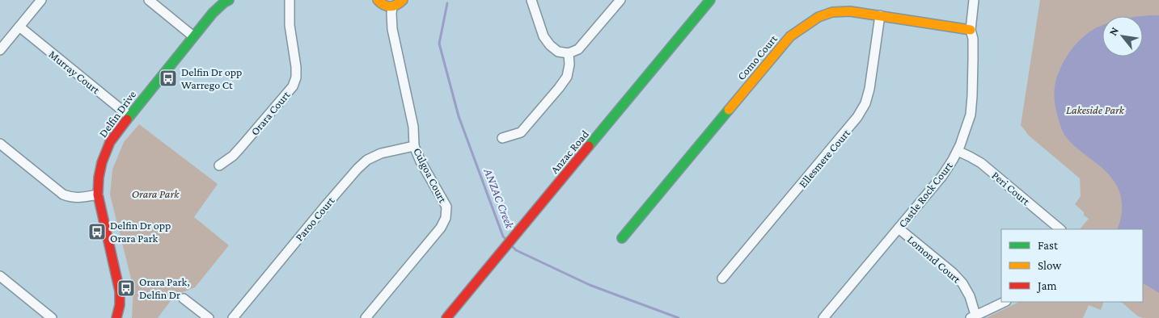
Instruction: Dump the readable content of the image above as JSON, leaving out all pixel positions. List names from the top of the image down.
{
  "streets": {
    "street": [
      "Como Court",
      "Murray Court",
      "Orara Court",
      "Delfin Drive",
      "Anzac Road",
      "Ellesmere Court",
      "Culgoa Court",
      "Peri Court",
      "Castle Rock Court",
      "Paroo Court",
      "Lomond Court"
    ]
  },
  "crossings": [
    ["Como Court", "Ellesmere Court"],
    ["Como Court", "Castle Rock Court"],
    ["Murray Court", "Delfin Drive"],
    ["Culgoa Court", "Paroo Court"],
    ["Peri Court", "Castle Rock Court"],
    ["Castle Rock Court", "Lomond Court"]
  ],
  "water": ["ANZAC Creek"],
  "parks": ["Lakeside Park", "Orara Park"],
  "places": {
    "bus stop": ["Delfin Dr opp Warrego Ct", "Delfin Dr opp Orara Park", "Orara Park, Delfin Dr"]
  },
  "legend": ["Fast", "Slow", "Jam"],
  "north": "top left"
}
